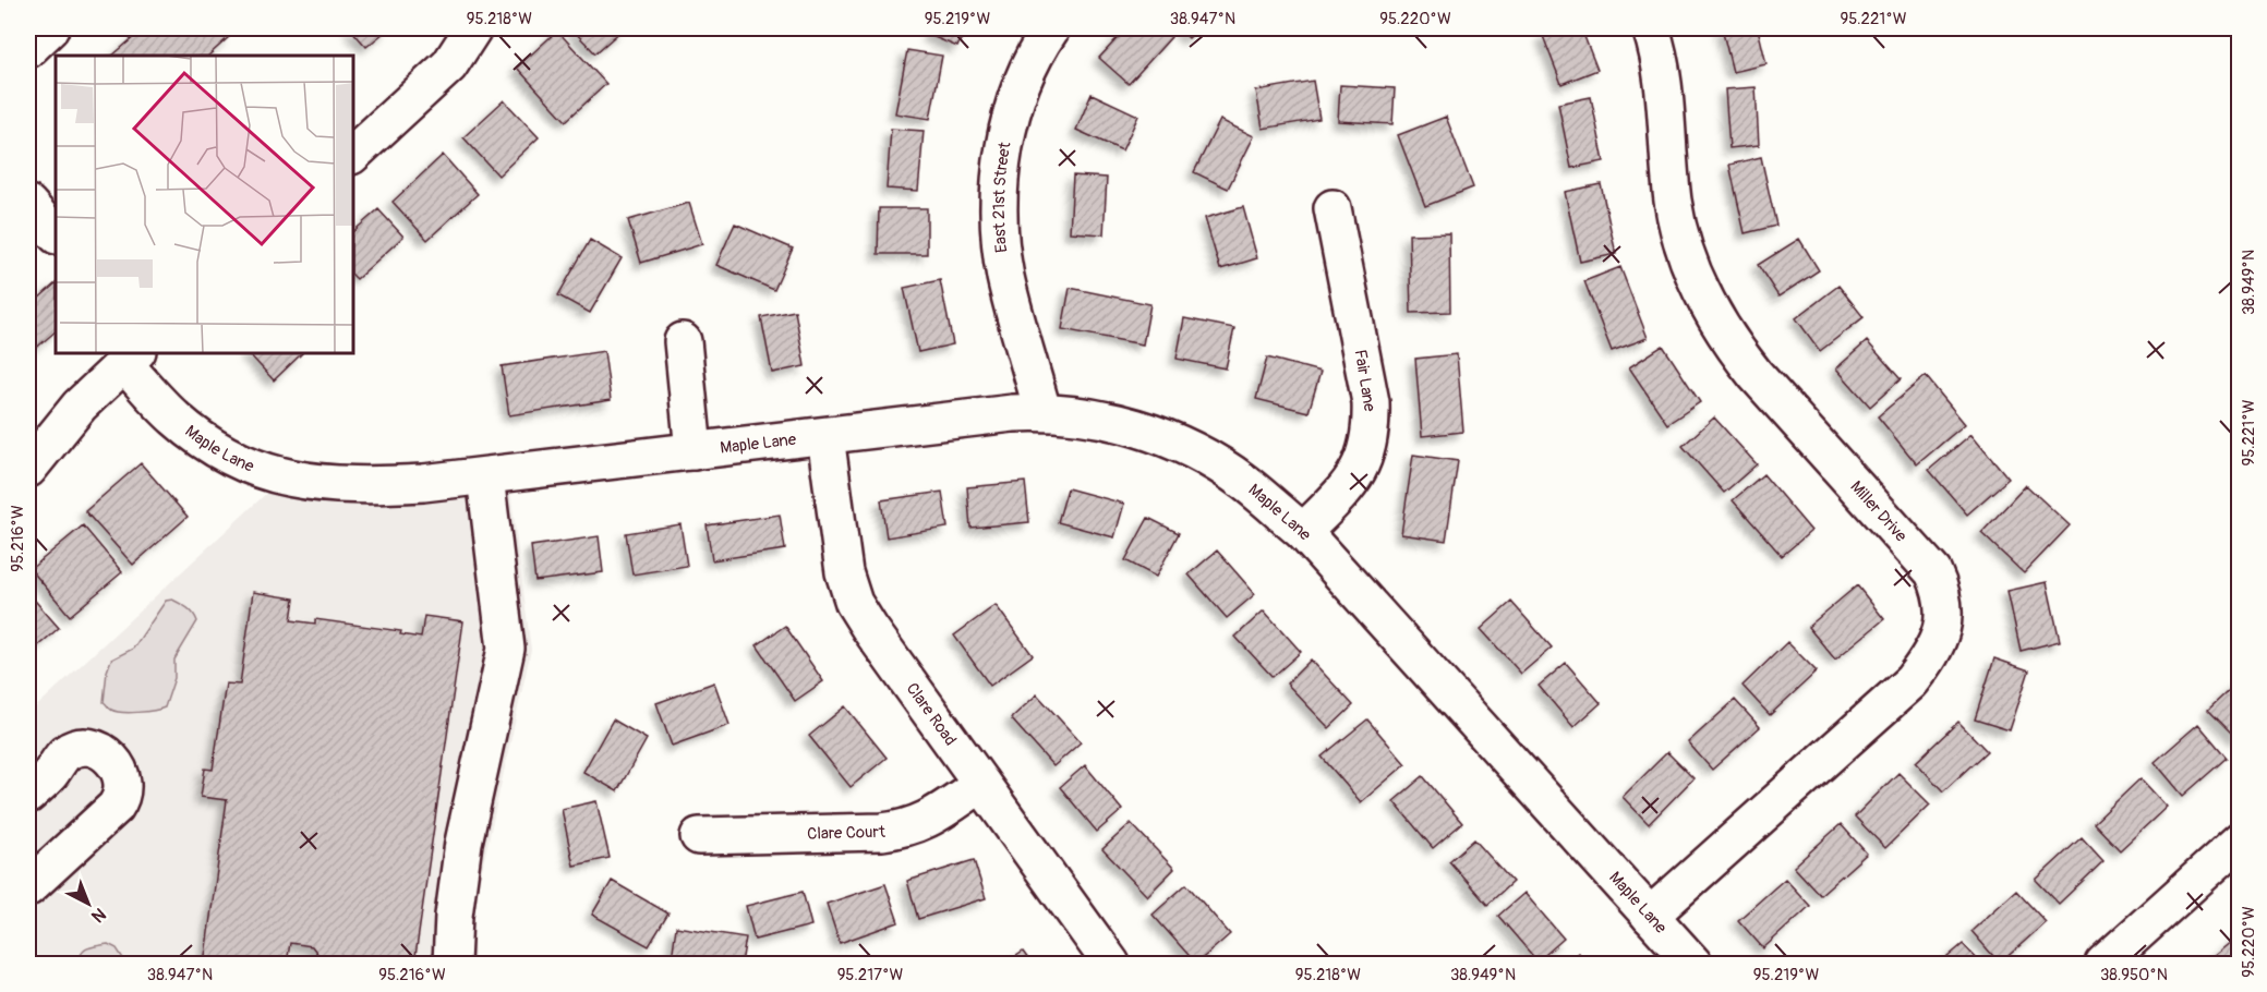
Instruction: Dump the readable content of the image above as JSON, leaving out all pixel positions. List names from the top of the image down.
{
  "streets": {
    "street": [
      "East 21st Street",
      "Fair Lane",
      "Maple Lane",
      "Miller Drive",
      "Clare Road",
      "Clare Court"
    ]
  },
  "crossings": [
    ["East 21st Street", "Maple Lane"],
    ["Fair Lane", "Maple Lane"],
    ["Maple Lane", "Miller Drive"],
    ["Maple Lane", "Clare Road"],
    ["Clare Road", "Clare Court"]
  ],
  "north": "bottom right",
  "coordinates": [
    "95.218°W",
    "95.219°W",
    "38.947°N",
    "95.220°W",
    "95.221°W",
    "38.949°N",
    "95.216°W",
    "95.217°W",
    "38.950°N"
  ]
}
